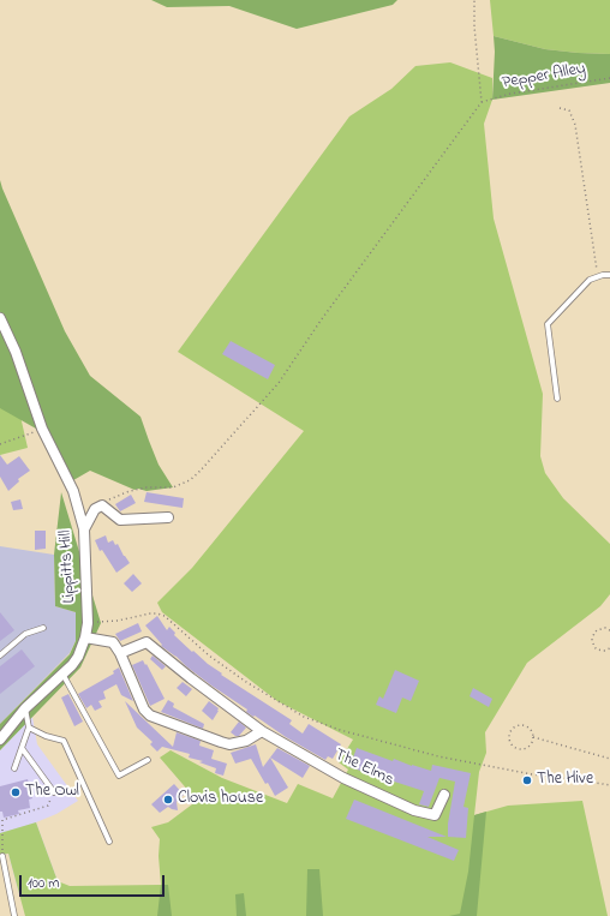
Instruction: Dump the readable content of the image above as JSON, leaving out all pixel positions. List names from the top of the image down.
{
  "streets": {
    "street": ["Lippitts Hill", "The Elms"],
    "path": ["Pepper Alley"]
  },
  "places": ["The Hive", "The Owl", "Clovis house"],
  "scale_bar": "100 m"
}
